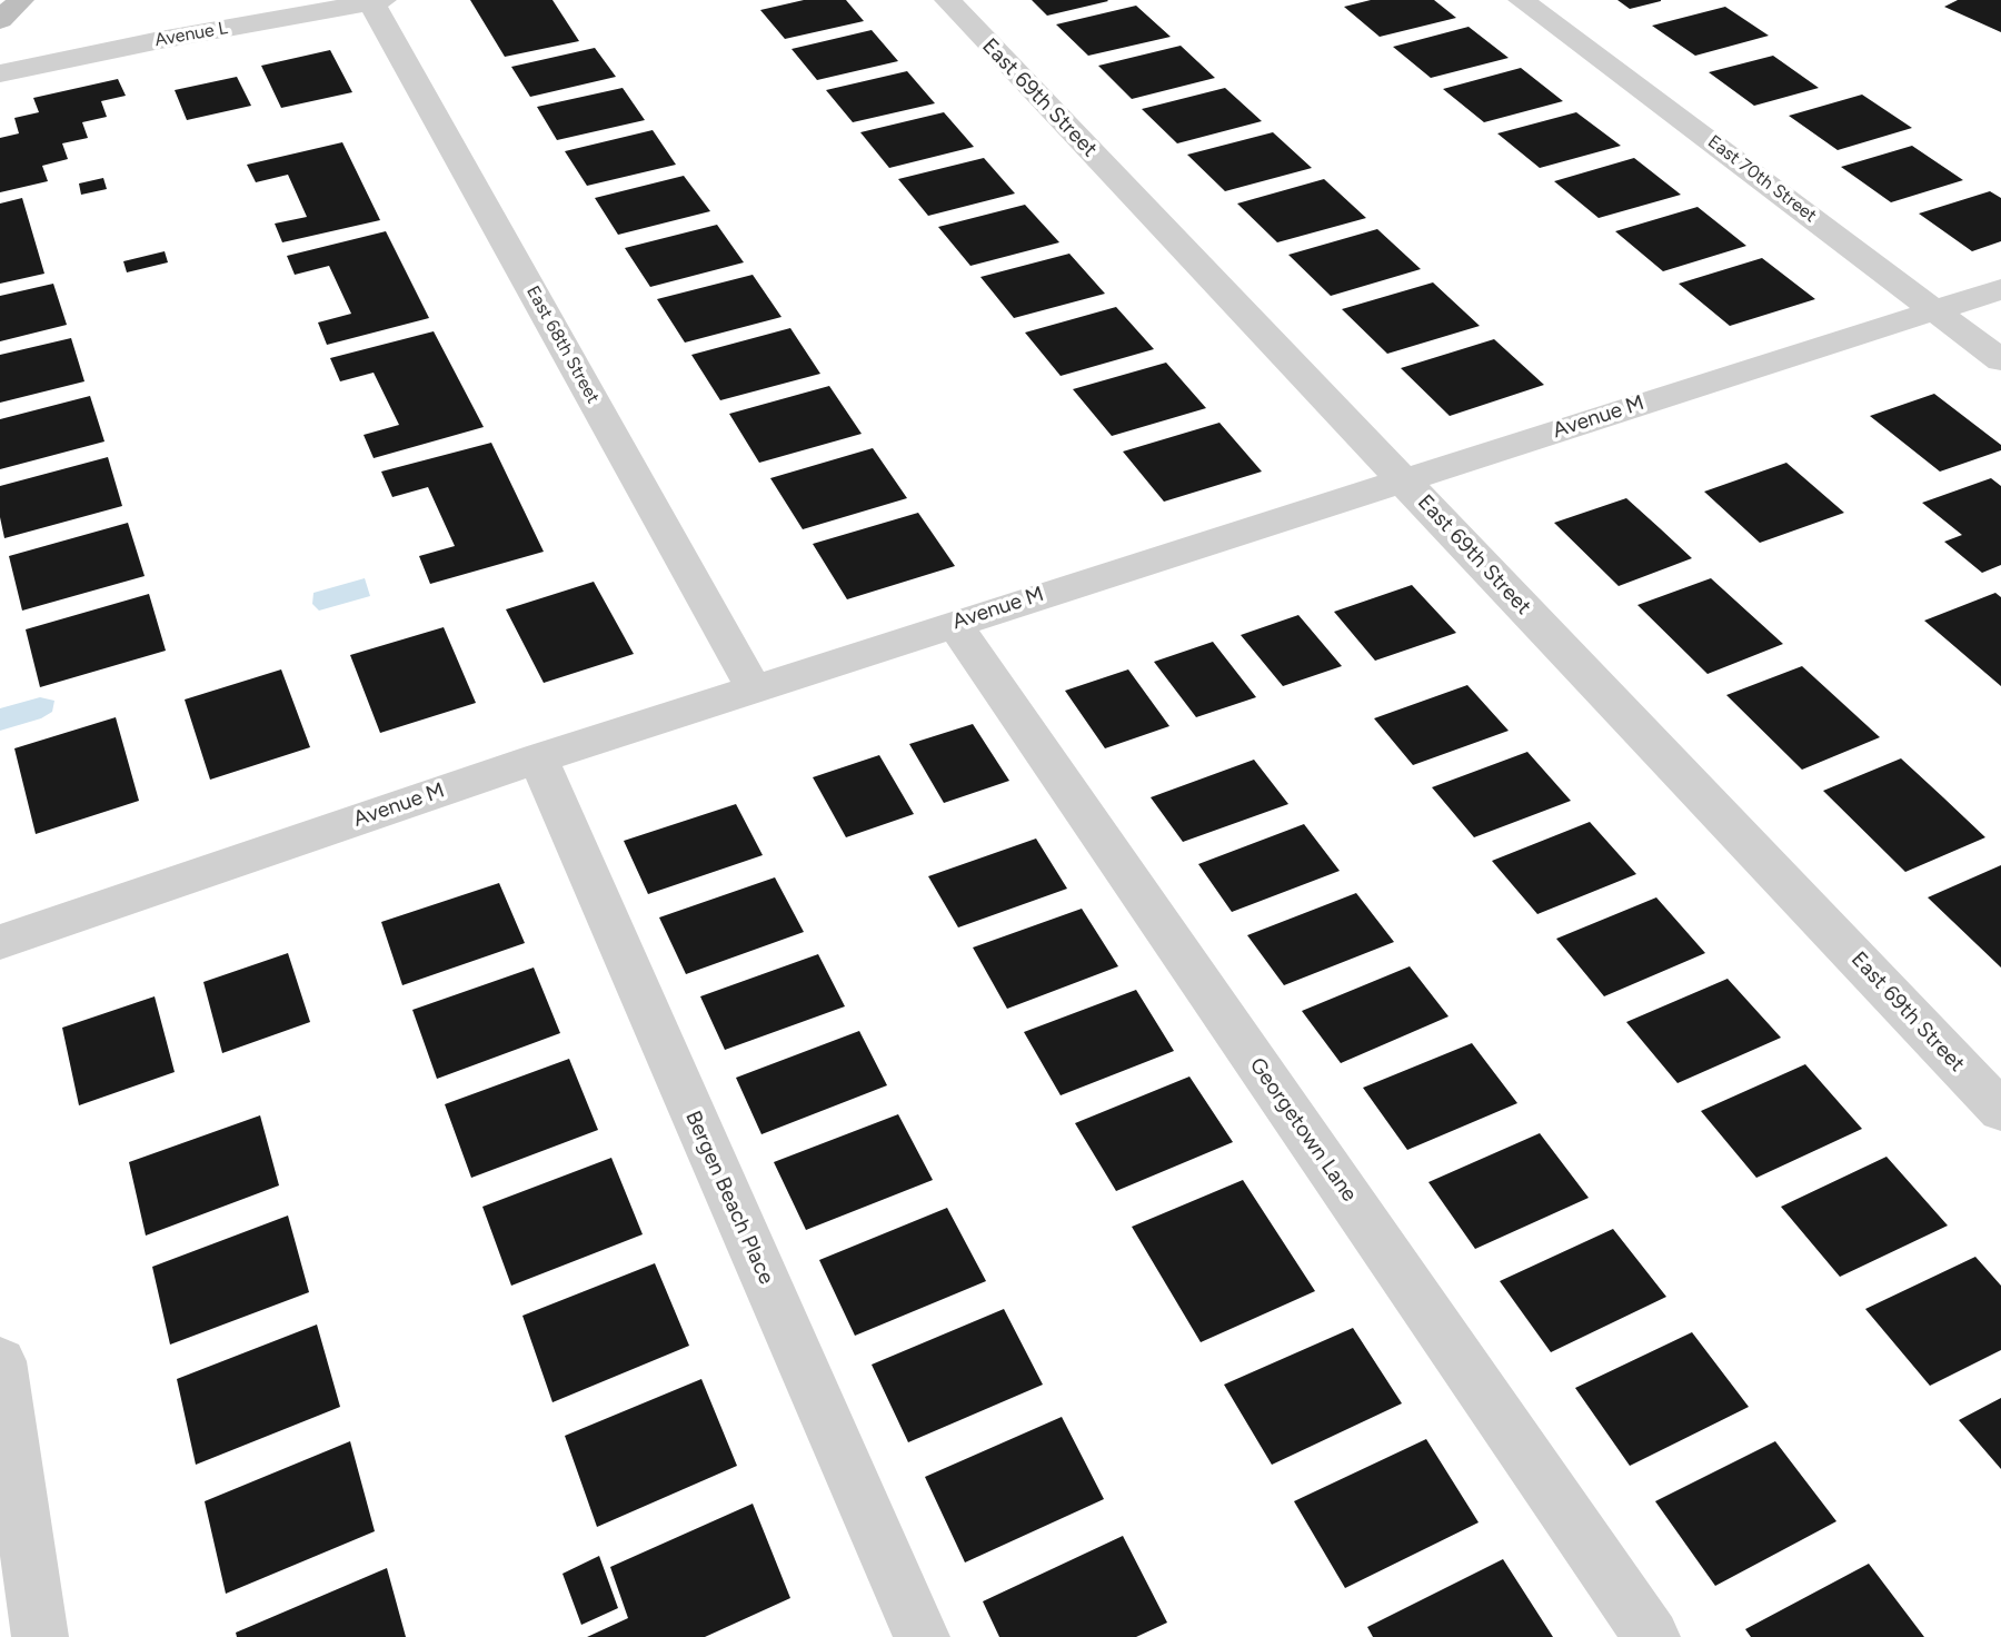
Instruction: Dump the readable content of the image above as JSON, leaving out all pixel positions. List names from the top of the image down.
{
  "streets": {
    "street": [
      "Avenue L",
      "East 69th Street",
      "East 70th Street",
      "East 68th Street",
      "Avenue M",
      "Georgetown Lane",
      "Bergen Beach Place"
    ]
  },
  "crossings": [
    ["Avenue L", "East 68th Street"],
    ["East 69th Street", "Avenue M"],
    ["East 70th Street", "Avenue M"],
    ["East 68th Street", "Avenue M"],
    ["Avenue M", "Georgetown Lane"],
    ["Avenue M", "Bergen Beach Place"]
  ]
}
